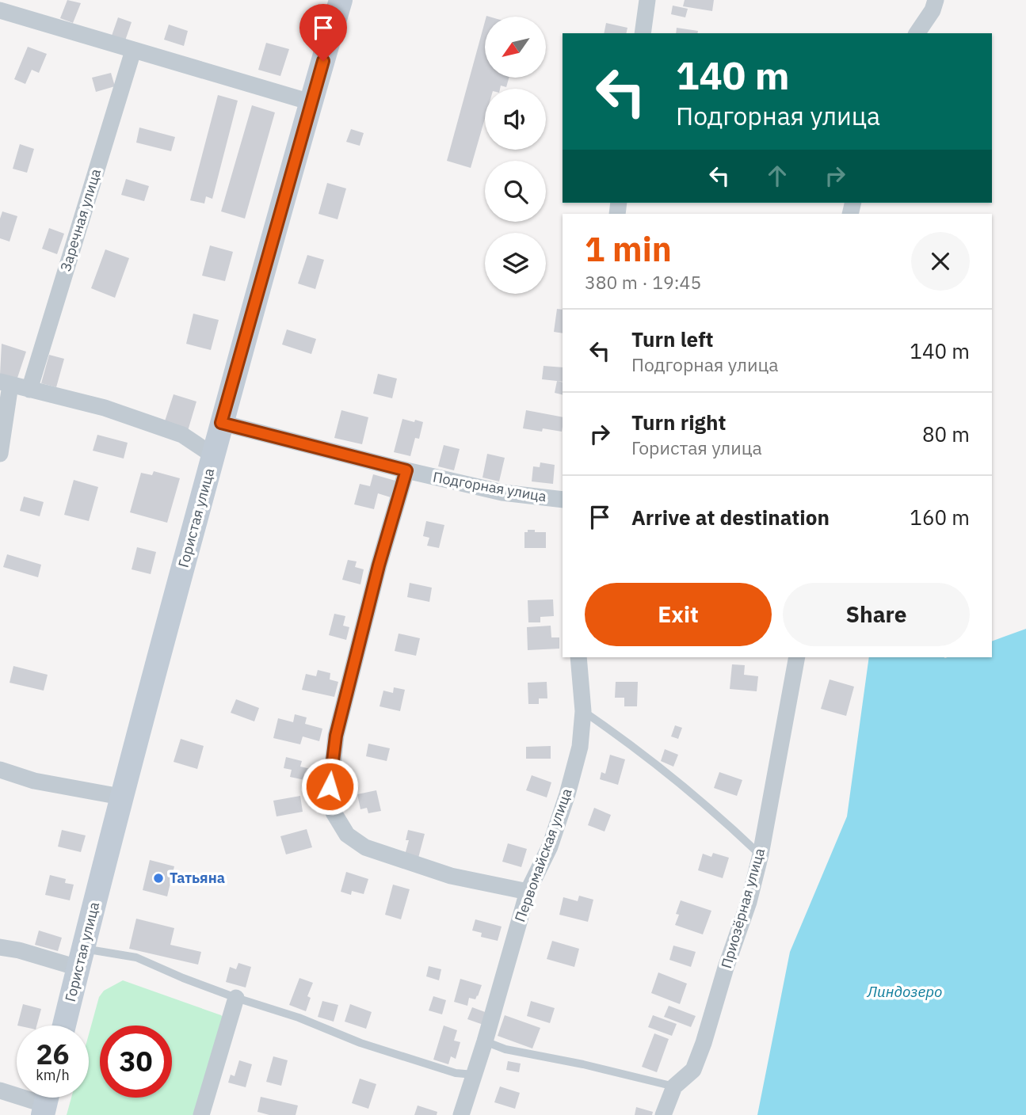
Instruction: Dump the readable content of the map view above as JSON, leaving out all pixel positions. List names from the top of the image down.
{
  "streets": {
    "street": [
      "Заречная улица",
      "Подгорная улица",
      "Гористая улица",
      "Первомайская улица",
      "Приозёрная улица"
    ]
  },
  "crossings": [
    ["Подгорная улица", "Гористая улица"]
  ],
  "water": ["Линдозеро"],
  "places": ["Татьяна"],
  "north": "bottom left",
  "page": {
    "turn": ["140 m", "Подгорная улица"],
    "heading": ["1 min", "380 m · 19:45"],
    "list": [
      {
        "name": "Turn left",
        "note": "Подгорная улица",
        "value": "140 m"
      },
      {
        "name": "Turn right",
        "note": "Гористая улица",
        "value": "80 m"
      },
      {
        "name": "Arrive at destination",
        "value": "160 m"
      }
    ],
    "buttons": ["Exit", "Share"],
    "speed": "26 km/h",
    "limit": "30"
  }
}
